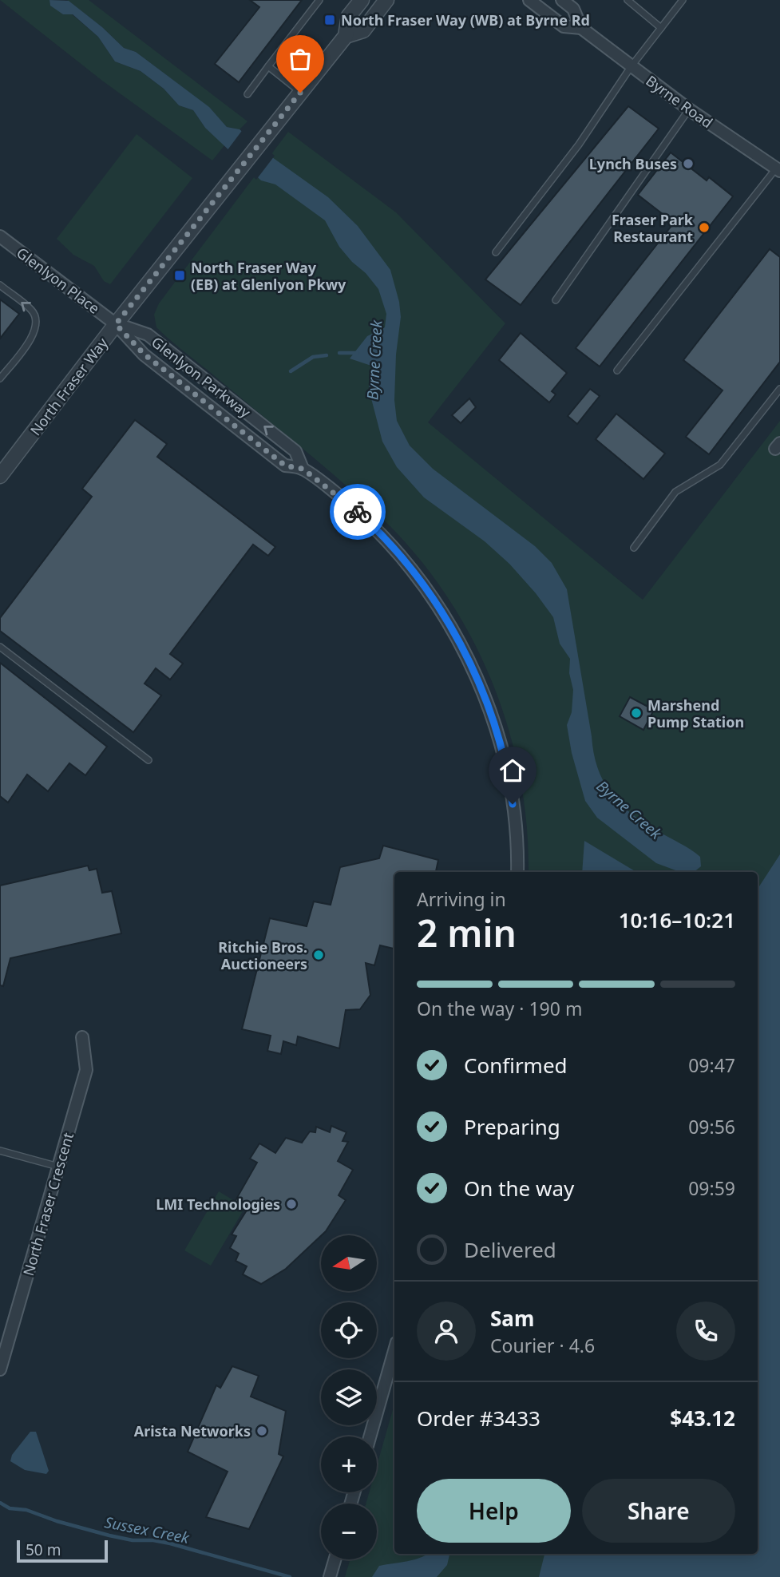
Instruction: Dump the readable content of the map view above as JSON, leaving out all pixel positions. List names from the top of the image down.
{
  "streets": {
    "street": [
      "Byrne Road",
      "Glenlyon Place",
      "Glenlyon Parkway",
      "North Fraser Way",
      "North Fraser Crescent"
    ]
  },
  "crossings": [
    ["Glenlyon Place", "Glenlyon Parkway"],
    ["Glenlyon Place", "North Fraser Way"],
    ["Glenlyon Parkway", "North Fraser Way"]
  ],
  "water": ["Byrne Creek", "Sussex Creek"],
  "places": {
    "transit": ["North Fraser Way (WB) at Byrne Rd", "North Fraser Way (EB) at Glenlyon Pkwy"],
    "other": [
      "Lynch Buses",
      "Fraser Park Restaurant",
      "Marshend Pump Station",
      "Ritchie Bros. Auctioneers",
      "LMI Technologies",
      "Arista Networks"
    ]
  },
  "scale_bar": "50 m",
  "north": "left",
  "page": {
    "heading": ["2 min", "Arriving in", "10:16–10:21"],
    "panel": [
      "Sam",
      "Courier · 4.6",
      "Order #3433",
      "$43.12"
    ],
    "bar": "On the way · 190 m",
    "list": [
      ["Confirmed", "09:47"],
      ["Preparing", "09:56"],
      ["On the way", "09:59"],
      "Delivered"
    ],
    "map_buttons": ["+", "−"],
    "buttons": ["Help", "Share"],
    "scale": "50 m"
  }
}
